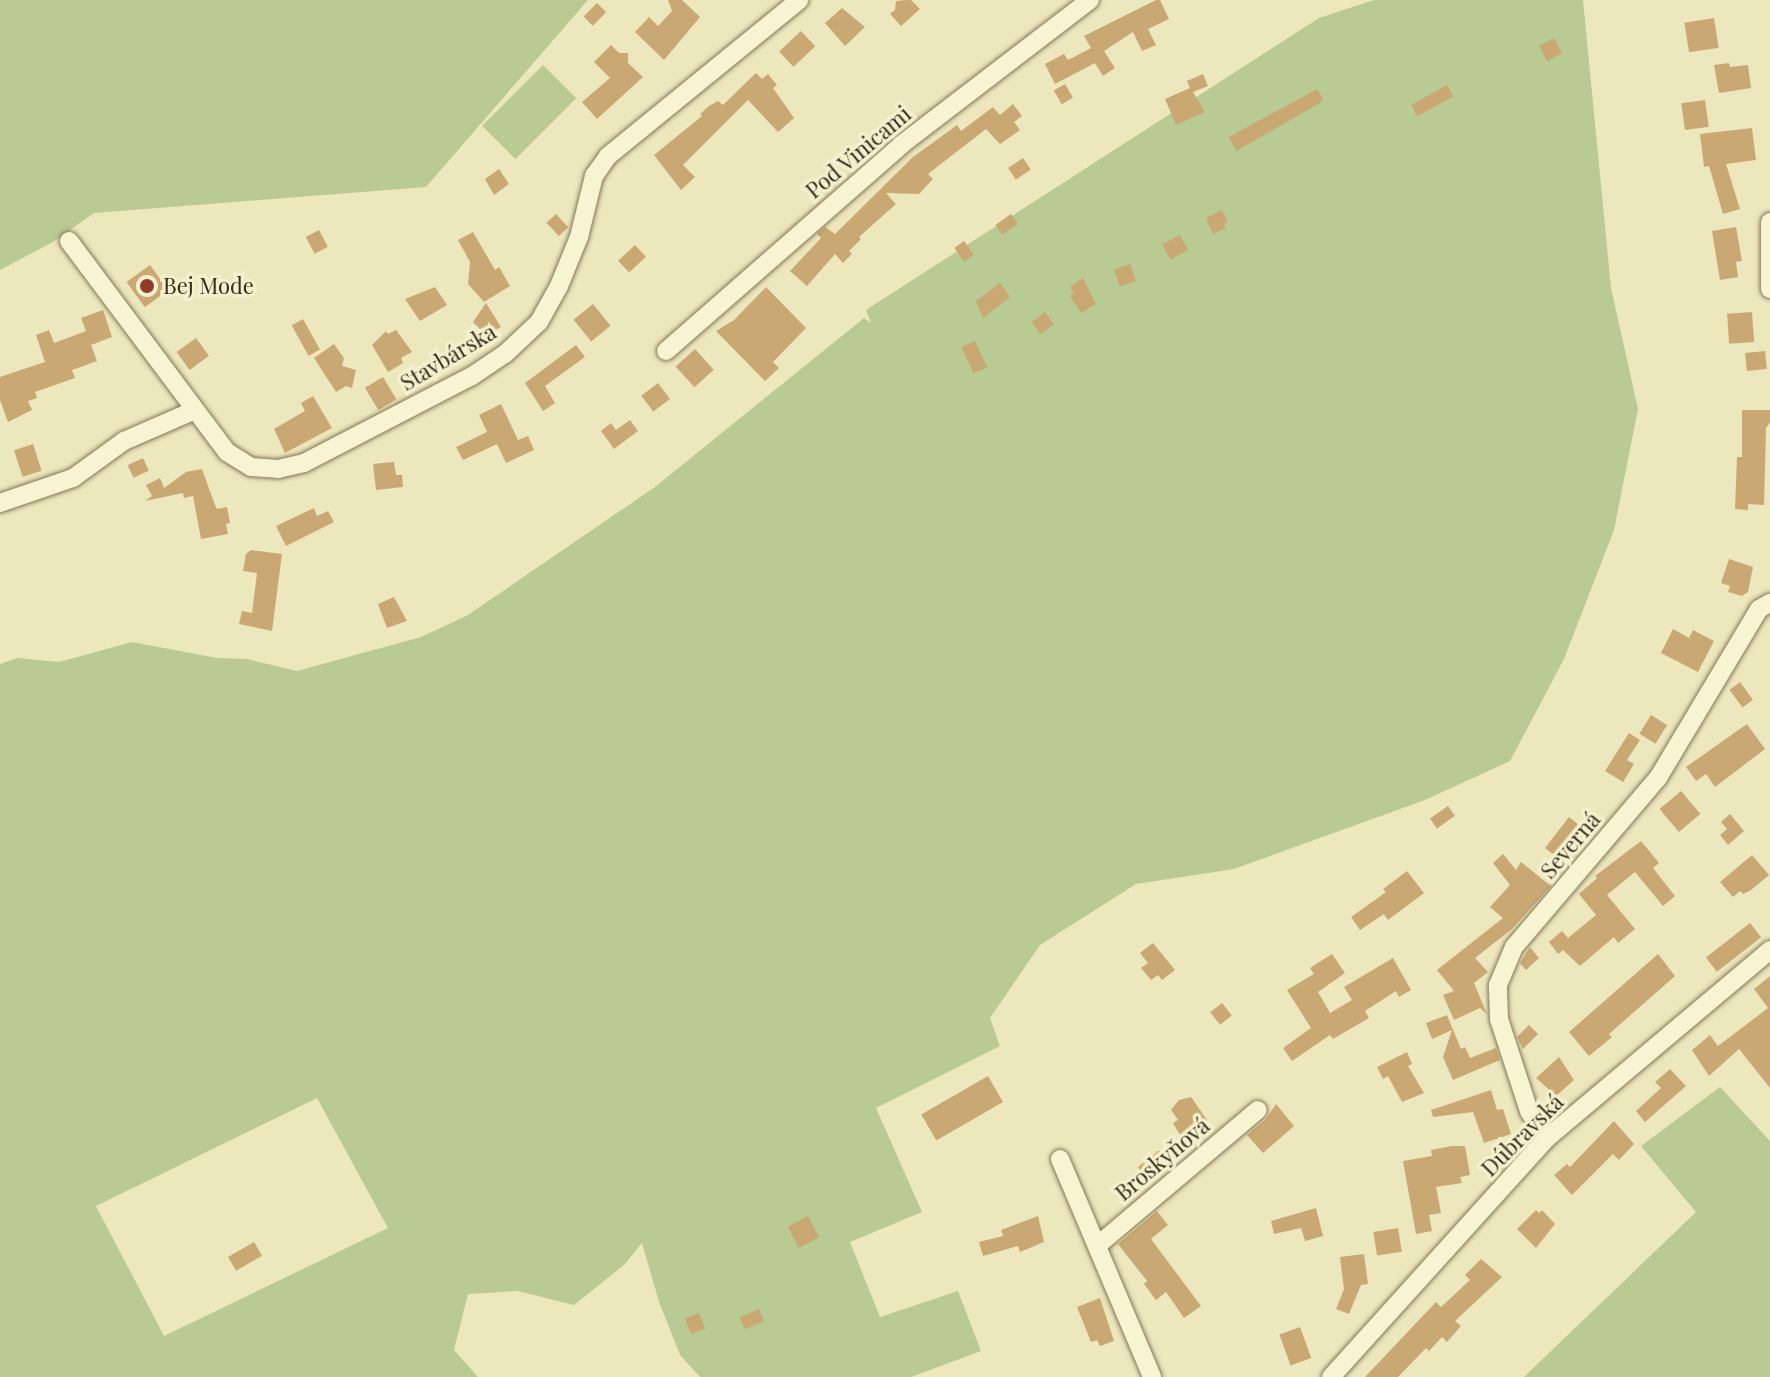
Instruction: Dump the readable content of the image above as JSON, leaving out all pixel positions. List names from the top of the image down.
{
  "streets": {
    "street": [
      "Pod Vinicami",
      "Stavbárska",
      "Severná",
      "Dúbravská",
      "Broskyňová"
    ]
  },
  "crossings": [
    ["Severná", "Dúbravská"]
  ],
  "places": ["Bej Mode"]
}
